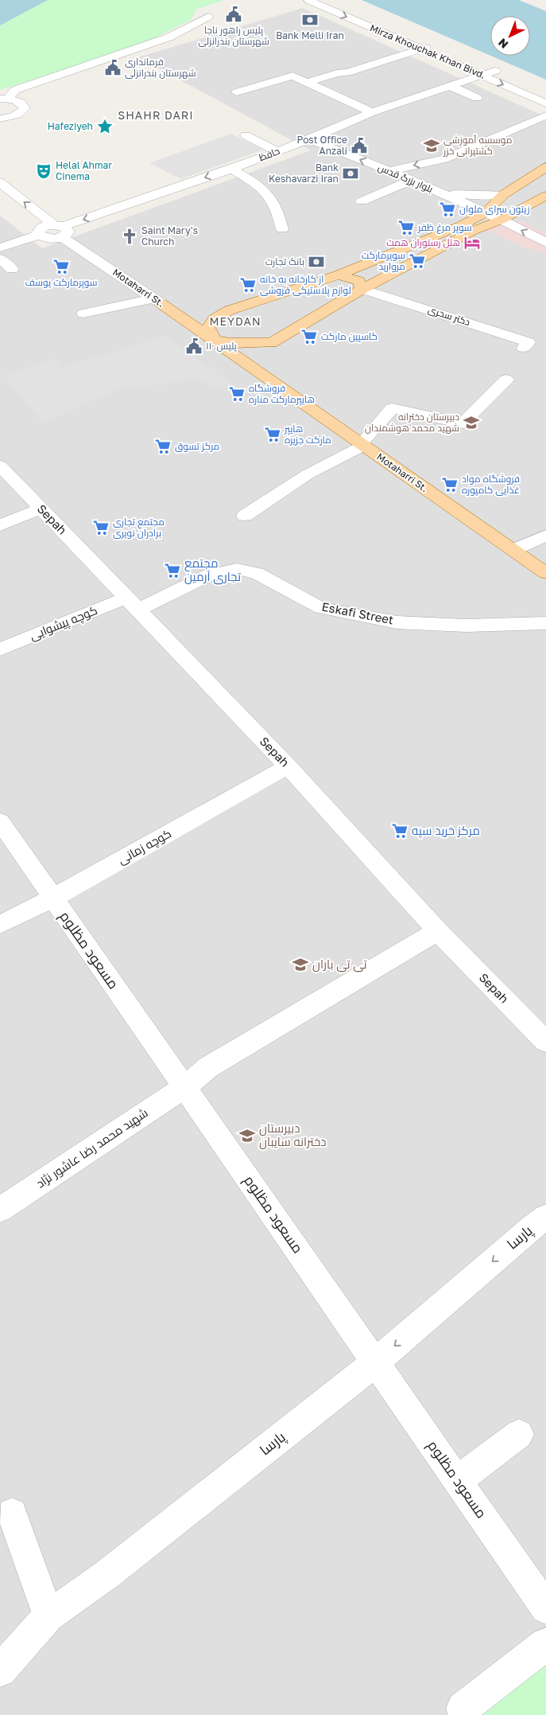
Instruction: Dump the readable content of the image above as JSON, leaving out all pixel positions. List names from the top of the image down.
{
  "streets": {
    "main road": ["Motaharri St."],
    "street": [
      "Mirza Khouchak Khan Bivd.",
      "حافظ",
      "بلوار بزرگ قدس",
      "دکتر سحری",
      "Sepah",
      "Eskafi Street",
      "کوچه پیشوایی",
      "کوچه زمانی",
      "مسعود مظلوم",
      "شهید محمد رضا عاشور نژاد",
      "پارسا"
    ]
  },
  "crossings": [
    ["Mirza Khouchak Khan Bivd.", "حافظ"],
    ["حافظ", "بلوار بزرگ قدس"],
    ["حافظ", "Motaharri St."],
    ["Sepah", "Eskafi Street"],
    ["Sepah", "کوچه پیشوایی"],
    ["Sepah", "کوچه زمانی"],
    ["Sepah", "شهید محمد رضا عاشور نژاد"],
    ["Eskafi Street", "کوچه پیشوایی"],
    ["کوچه زمانی", "مسعود مظلوم"],
    ["مسعود مظلوم", "شهید محمد رضا عاشور نژاد"],
    ["مسعود مظلوم", "پارسا"]
  ],
  "districts": ["SHAHR DARI", "MEYDAN"],
  "places": {
    "public building": [
      "پلیس راهور ناجا شهرستان بندرانزلی",
      "فرمانداری شهرستان بندرانزلی",
      "Post Office Anzali",
      "پلیس ۱۱۰"
    ],
    "bank": ["Bank Melli Iran", "Bank Keshavarzi Iran", "بانک تجارت"],
    "place": ["Hafeziyeh"],
    "school or university": [
      "موسسه آموزشی کشتیرانی خزر",
      "دبیرستان دخترانه شهید محمد هوشمندان",
      "تی تی باران",
      "دبیرستان دخترانه سایبان"
    ],
    "theatre": ["Helal Ahmar Cinema"],
    "supermarket": [
      "زيتون سرای ملوان",
      "سوپر مرغ ظفر",
      "سوپرمارکت مروارید",
      "سوپرمارکت یوسف",
      "از کارخانه به خانه لوازم پلاستیکی فروشی",
      "کاسپین مارکت",
      "فروشگاه هایپرمارکت مناره",
      "هایپر مارکت جزیره",
      "مرکز تسوق",
      "فروشگاه مواد غذایی کامپوره",
      "مجتمع تجاری برادران نویری",
      "مجتمع تجاری آرمین",
      "مرکز خرید سپه"
    ],
    "church": ["Saint Mary's Church"],
    "hotel": ["هتل رستوران همت"]
  },
  "north": "bottom left"
}
